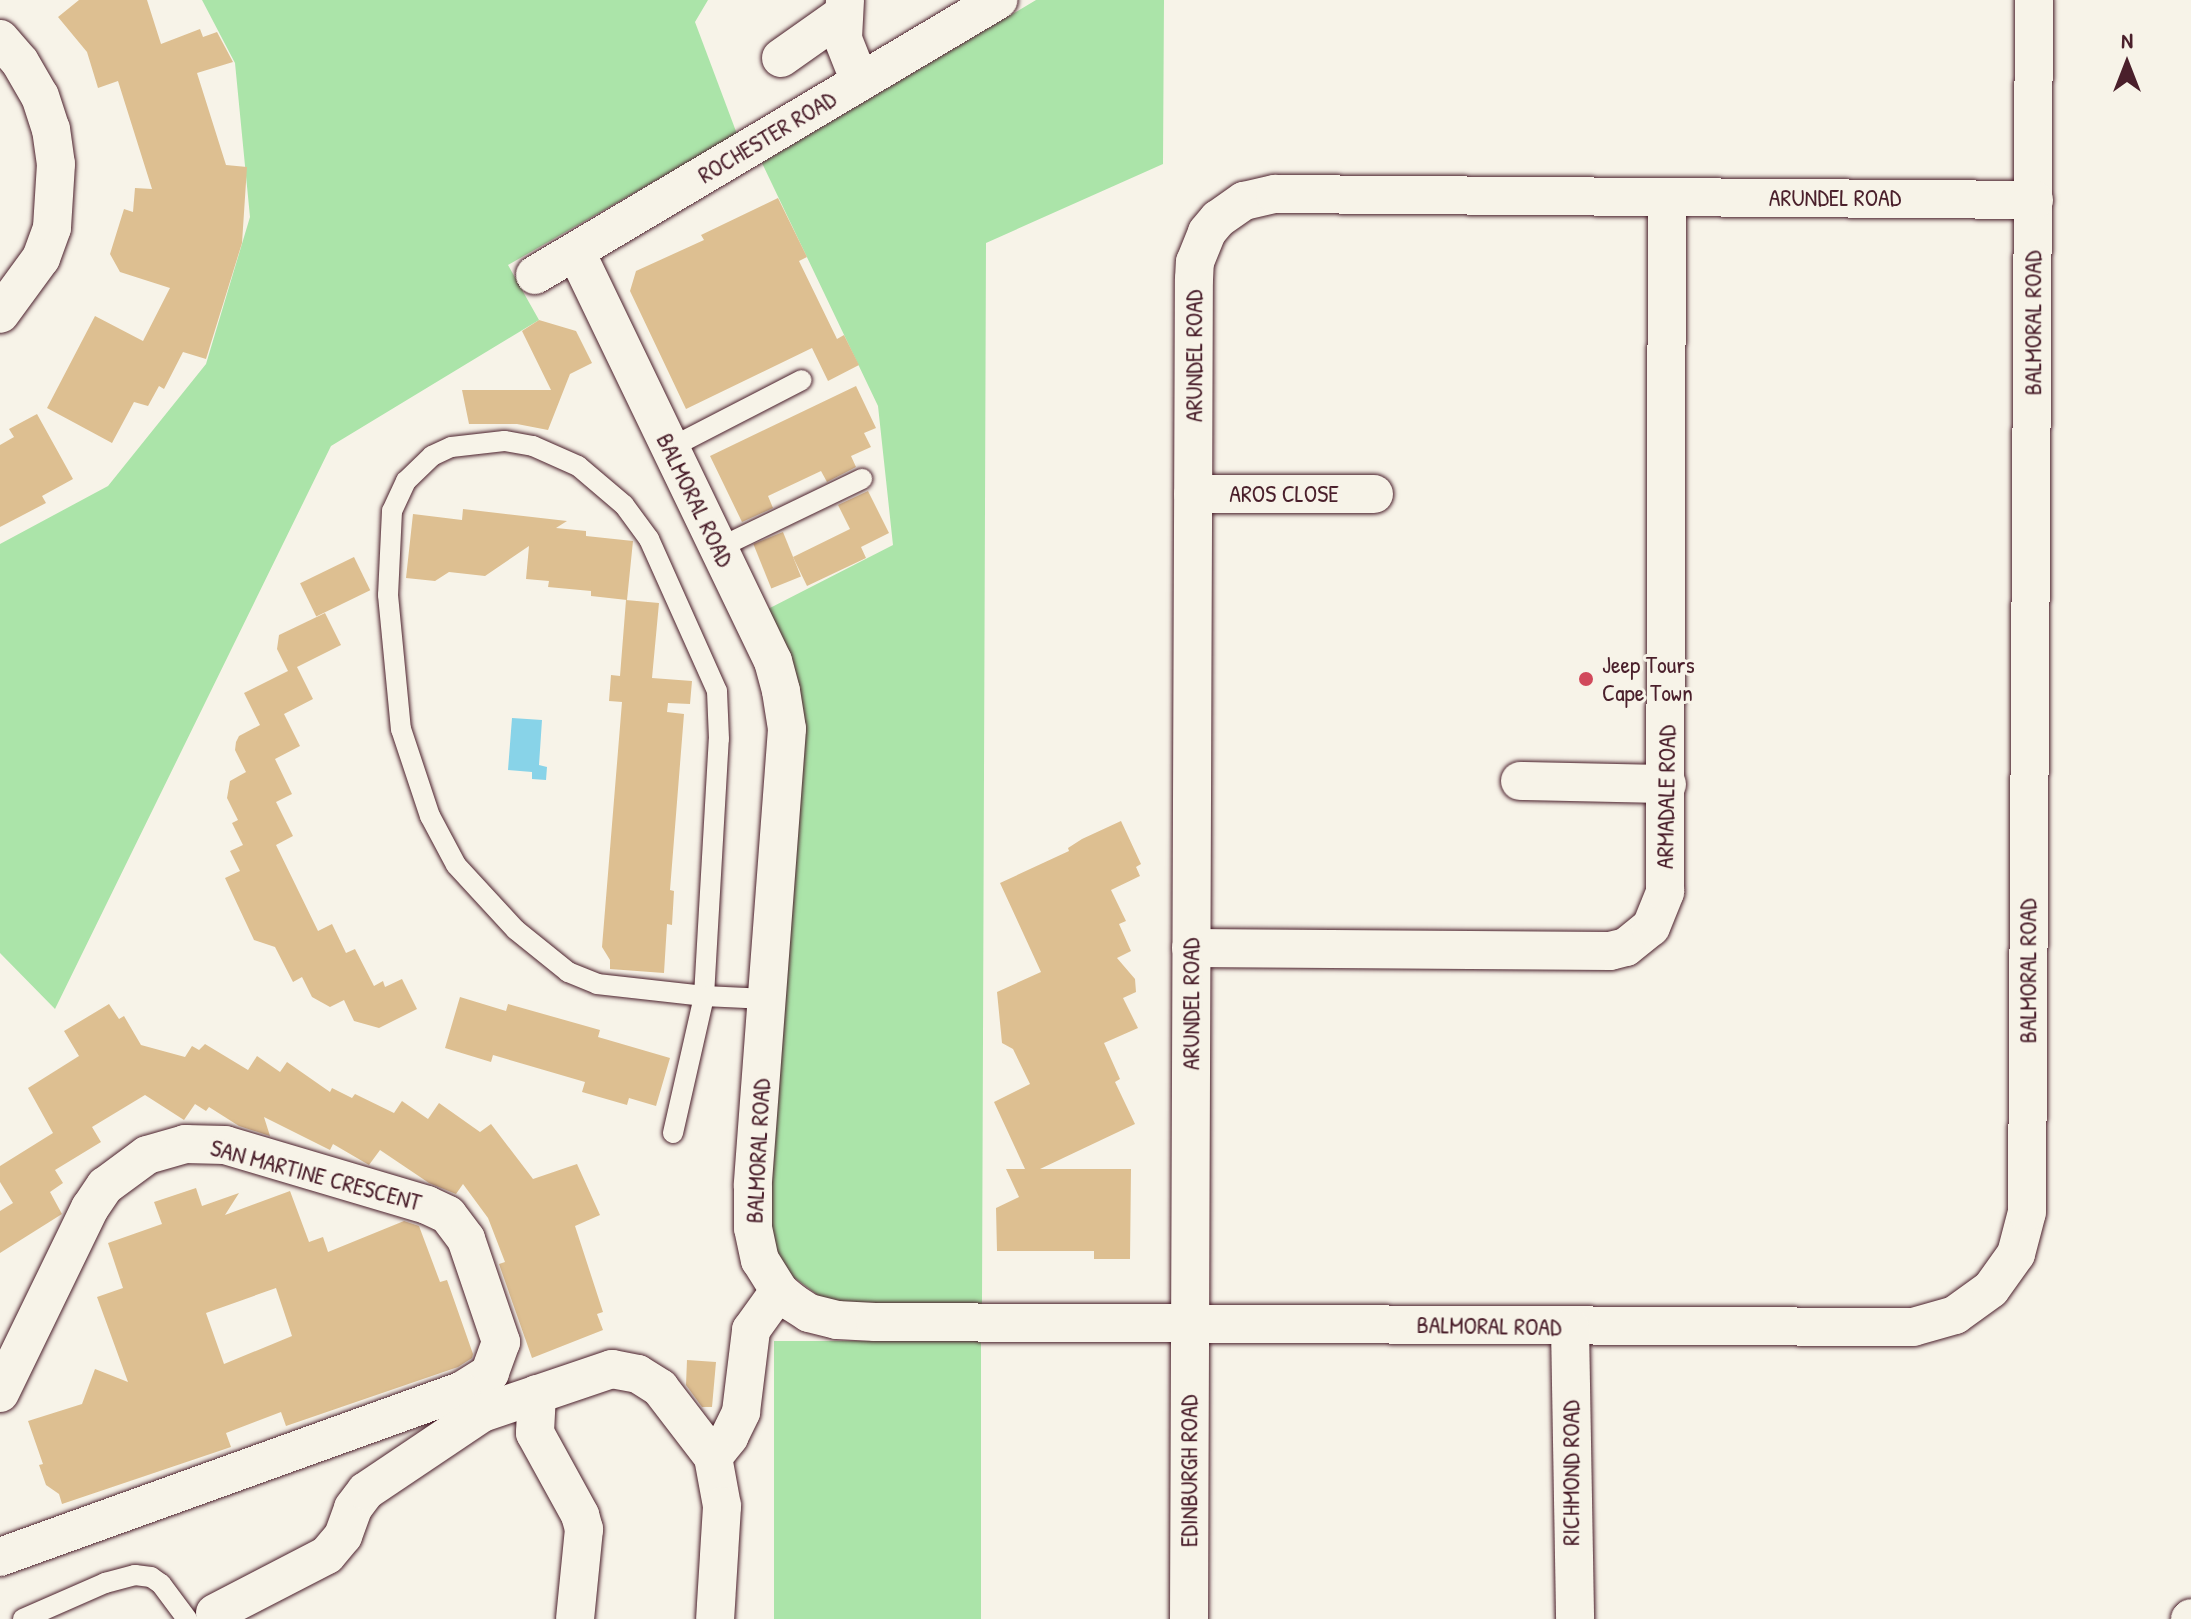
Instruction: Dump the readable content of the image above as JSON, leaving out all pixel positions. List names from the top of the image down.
{
  "streets": {
    "street": [
      "ROCHESTER ROAD",
      "ARUNDEL ROAD",
      "BALMORAL ROAD",
      "AROS CLOSE",
      "ARMADALE ROAD",
      "SAN MARTINE CRESCENT",
      "EDINBURGH ROAD",
      "RICHMOND ROAD"
    ]
  },
  "crossings": [
    ["ROCHESTER ROAD", "BALMORAL ROAD"],
    ["ARUNDEL ROAD", "BALMORAL ROAD"],
    ["ARUNDEL ROAD", "AROS CLOSE"],
    ["ARUNDEL ROAD", "ARMADALE ROAD"],
    ["ARUNDEL ROAD", "EDINBURGH ROAD"],
    ["BALMORAL ROAD", "EDINBURGH ROAD"],
    ["BALMORAL ROAD", "RICHMOND ROAD"]
  ],
  "places": ["Jeep Tours Cape Town"],
  "north": "top"
}
